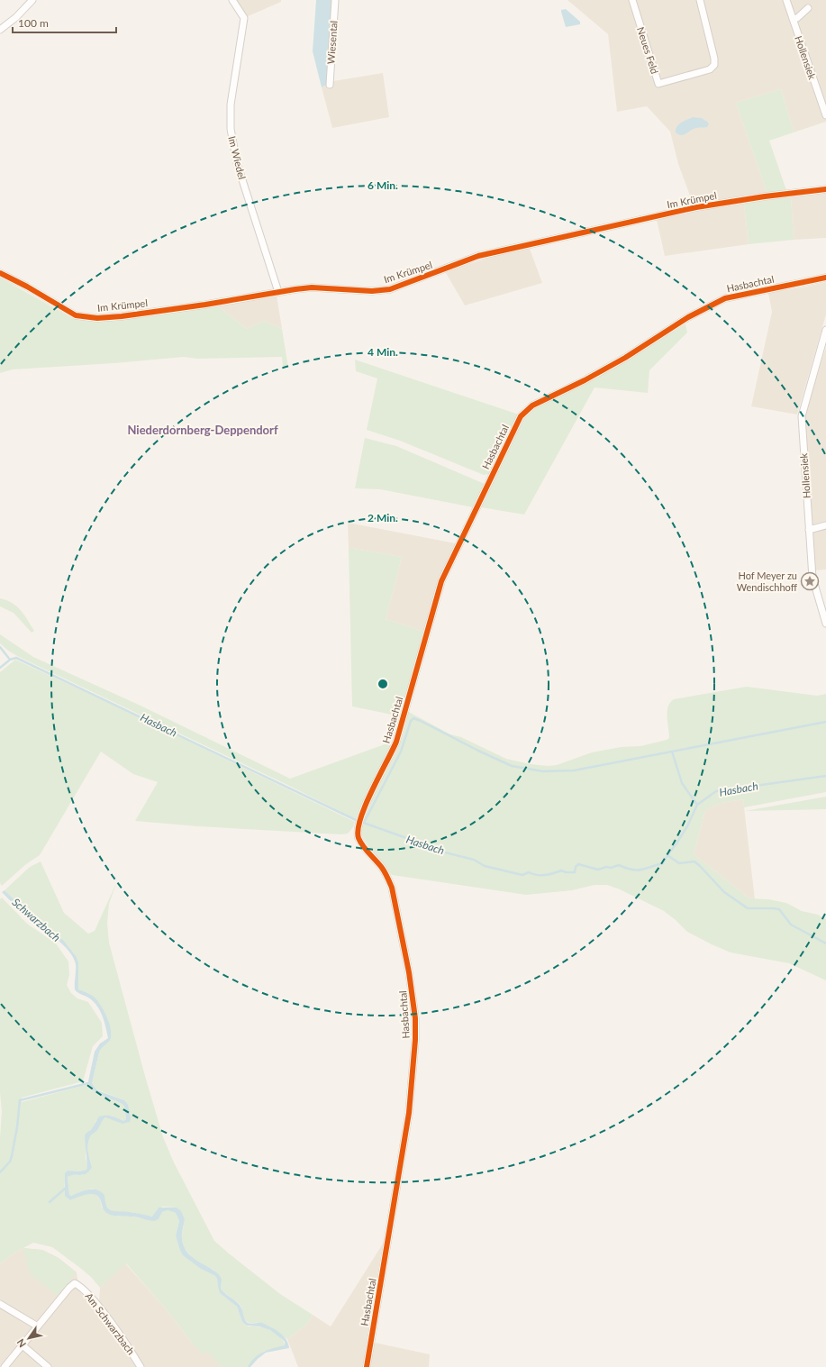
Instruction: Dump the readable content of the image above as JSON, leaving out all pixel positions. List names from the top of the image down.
{
  "streets": {
    "street": [
      "Wiesental",
      "Neues Feld",
      "Hollensiek",
      "Im Wiedel",
      "Im Krümpel",
      "Hasbachtal",
      "Am Schwarzbach"
    ]
  },
  "crossings": [
    ["Im Wiedel", "Im Krümpel"]
  ],
  "districts": ["Niederdornberg-Deppendorf"],
  "water": ["Hasbach", "Schwarzbach"],
  "places": {
    "place": ["Hof Meyer zu Wendischhoff"]
  },
  "scale_bar": "100 m",
  "north": "bottom left",
  "rings": ["6 Min.", "4 Min.", "2 Min."]
}
